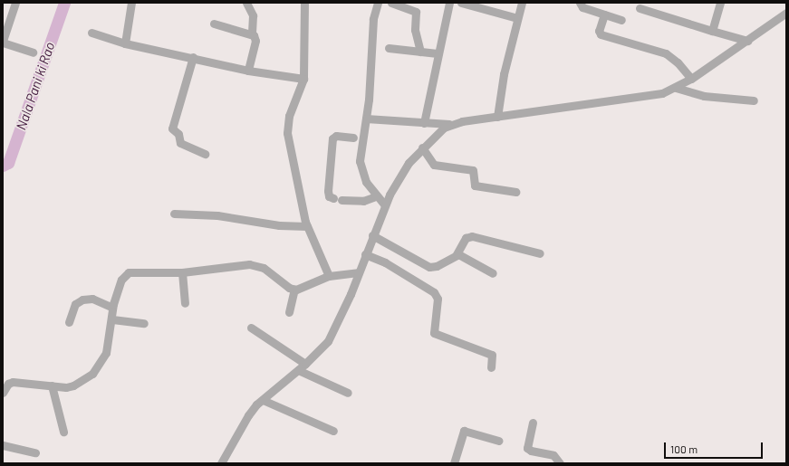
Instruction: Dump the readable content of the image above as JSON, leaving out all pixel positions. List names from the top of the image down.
{
  "water": ["Nala Pani ki Rao"],
  "scale_bar": "100 m"
}
